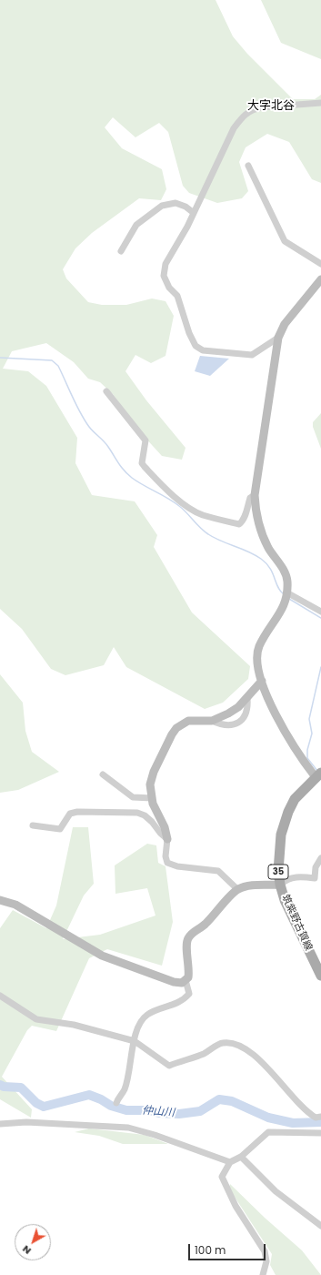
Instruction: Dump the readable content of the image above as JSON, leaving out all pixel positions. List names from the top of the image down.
{
  "streets": {
    "main road": ["35", "筑紫野古賀線"]
  },
  "districts": ["大字北谷"],
  "water": ["仲山川"],
  "scale_bar": "100 m",
  "north": "bottom left"
}
